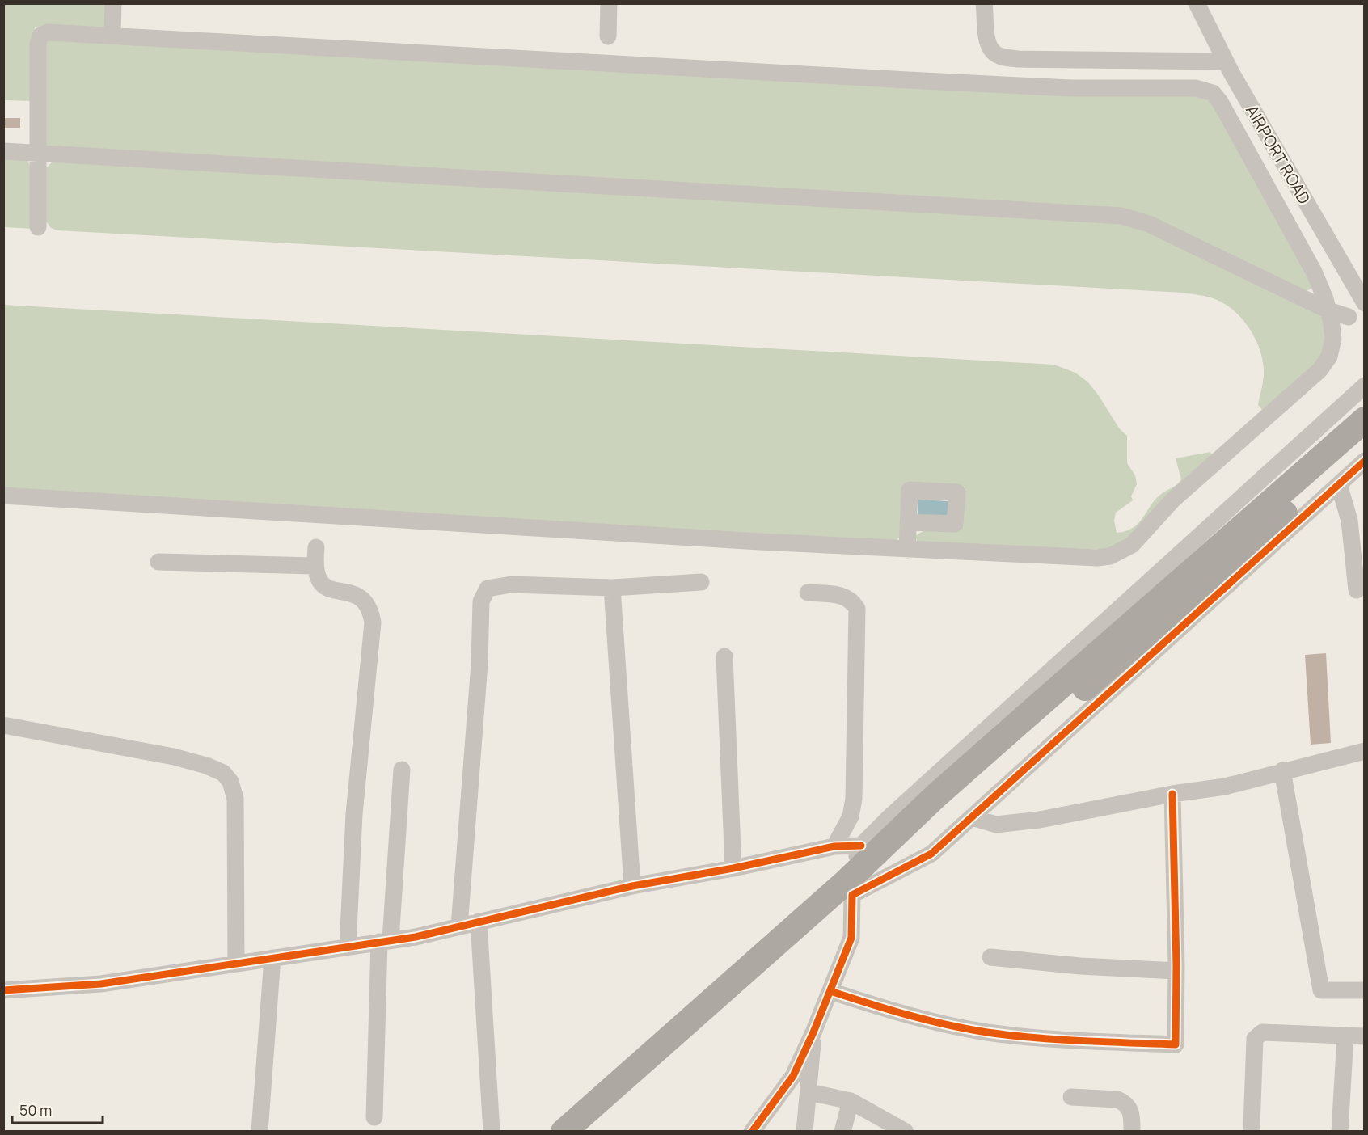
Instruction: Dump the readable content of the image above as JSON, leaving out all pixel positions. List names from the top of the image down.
{
  "streets": {
    "street": ["AIRPORT ROAD"]
  },
  "scale_bar": "50 m"
}
